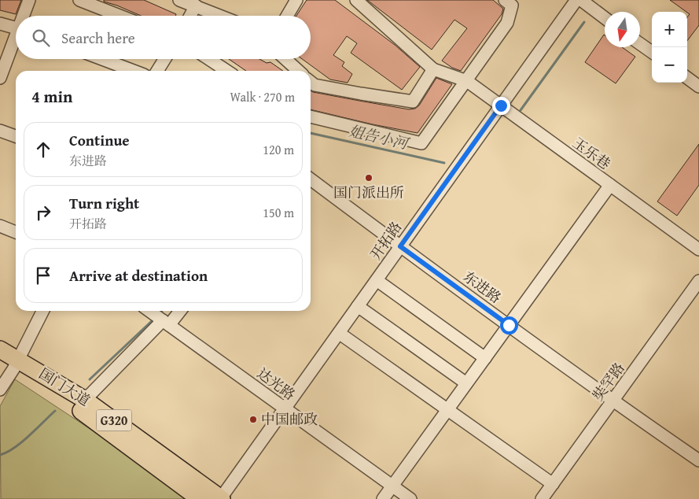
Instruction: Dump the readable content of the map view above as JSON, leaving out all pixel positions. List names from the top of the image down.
{
  "streets": {
    "highway": ["国门大道", "G320"],
    "street": [
      "玉乐巷",
      "开拓路",
      "东进路",
      "奘罕路",
      "达光路"
    ]
  },
  "crossings": [
    ["玉乐巷", "开拓路"],
    ["开拓路", "东进路"],
    ["开拓路", "达光路"],
    ["开拓路", "国门大道"],
    ["东进路", "奘罕路"]
  ],
  "water": ["姐告小河"],
  "places": ["国门派出所", "中国邮政"],
  "north": "bottom",
  "page": {
    "map_buttons": ["+", "−"],
    "search": "Search here",
    "heading": ["4 min", "Walk · 270 m"],
    "list": [
      ["Continue", "东进路", "120 m"],
      ["Turn right", "开拓路", "150 m"],
      "Arrive at destination"
    ]
  }
}
